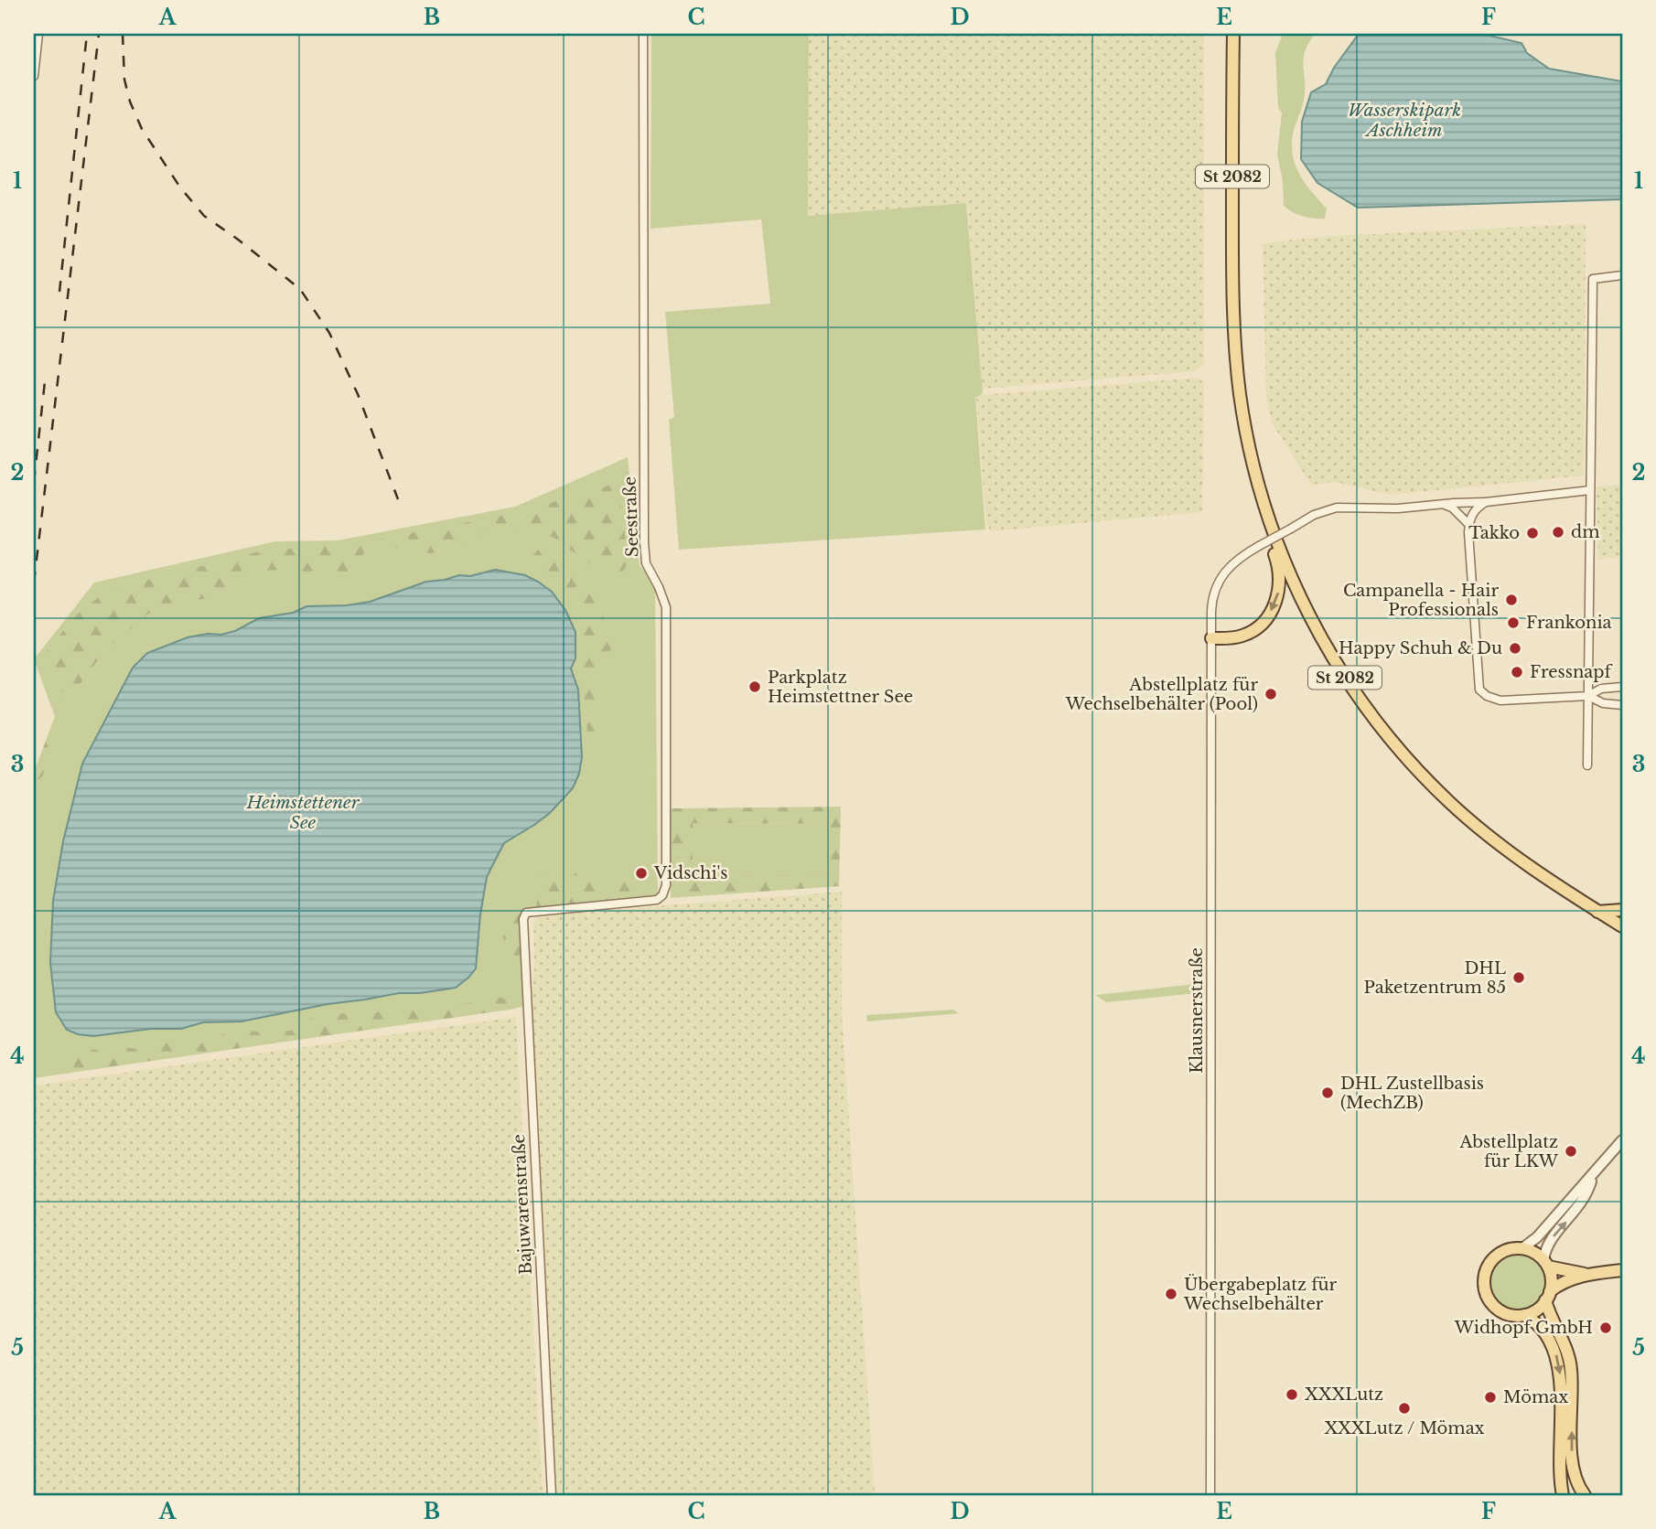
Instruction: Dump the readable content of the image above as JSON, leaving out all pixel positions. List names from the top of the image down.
{
  "streets": {
    "main road": ["St 2082"],
    "street": ["Seestraße", "Klausnerstraße", "Bajuwarenstraße"]
  },
  "crossings": [
    ["Seestraße", "Bajuwarenstraße"]
  ],
  "water": ["Wasserskipark Aschheim", "Heimstettener See"],
  "places": [
    "dm",
    "Takko",
    "Campanella - Hair Professionals",
    "Frankonia",
    "Happy Schuh & Du",
    "Fressnapf",
    "Parkplatz Heimstettner See",
    "Abstellplatz für Wechselbehälter (Pool)",
    "Vidschi's",
    "DHL Paketzentrum 85",
    "DHL Zustellbasis (MechZB)",
    "Abstellplatz für LKW",
    "Übergabeplatz für Wechselbehälter",
    "Widhopf GmbH",
    "XXXLutz",
    "Mömax",
    "XXXLutz / Mömax"
  ],
  "grid": {
    "columns": [
      "A",
      "B",
      "C",
      "D",
      "E",
      "F"
    ],
    "rows": [
      "1",
      "2",
      "3",
      "4",
      "5"
    ]
  }
}
